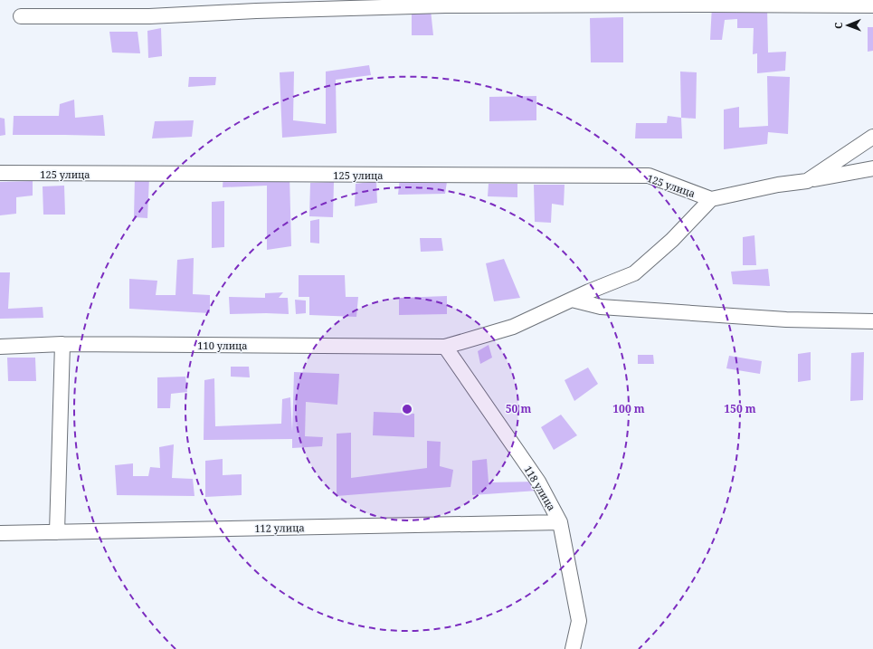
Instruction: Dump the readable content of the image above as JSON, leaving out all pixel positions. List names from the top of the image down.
{
  "streets": {
    "street": [
      "125 улица",
      "110 улица",
      "118 улица",
      "112 улица"
    ]
  },
  "crossings": [
    ["125 улица", "110 улица"],
    ["110 улица", "118 улица"],
    ["118 улица", "112 улица"]
  ],
  "north": "left",
  "rings": ["50 m", "100 m", "150 m"]
}
